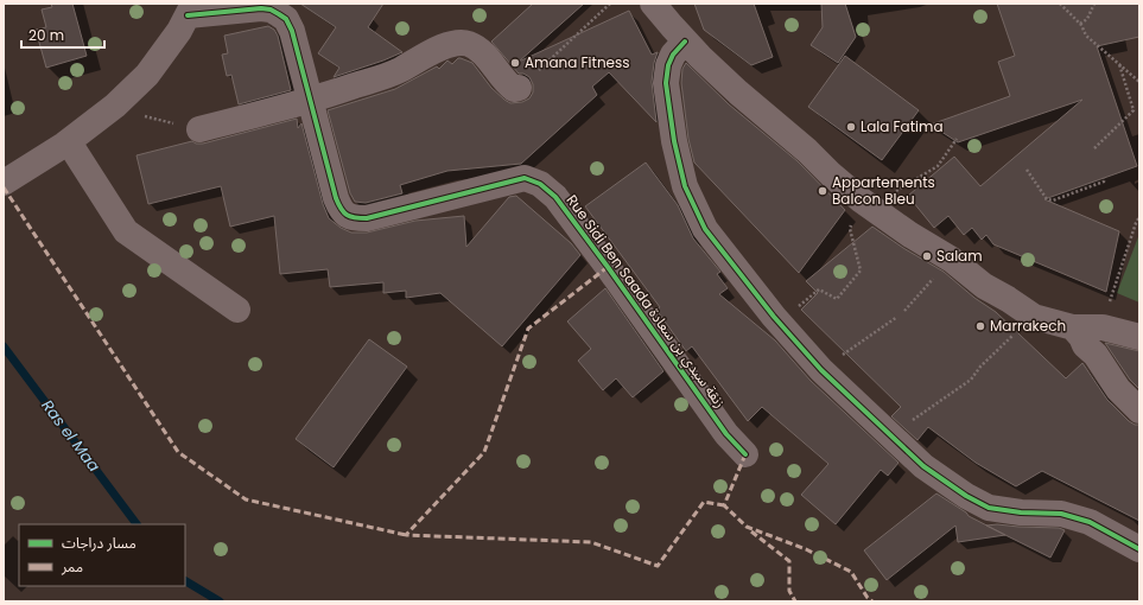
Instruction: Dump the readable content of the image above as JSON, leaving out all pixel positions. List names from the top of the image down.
{
  "streets": {
    "street": ["Rue Sidi Ben Saada زنقة سيدي بن سعادة"]
  },
  "water": ["Ras el Maa"],
  "places": [
    "Amana Fitness",
    "Lala Fatima",
    "Appartements Balcon Bleu",
    "Salam",
    "Marrakech"
  ],
  "legend": ["مسار دراجات", "ممر"],
  "scale_bar": "20 m"
}
